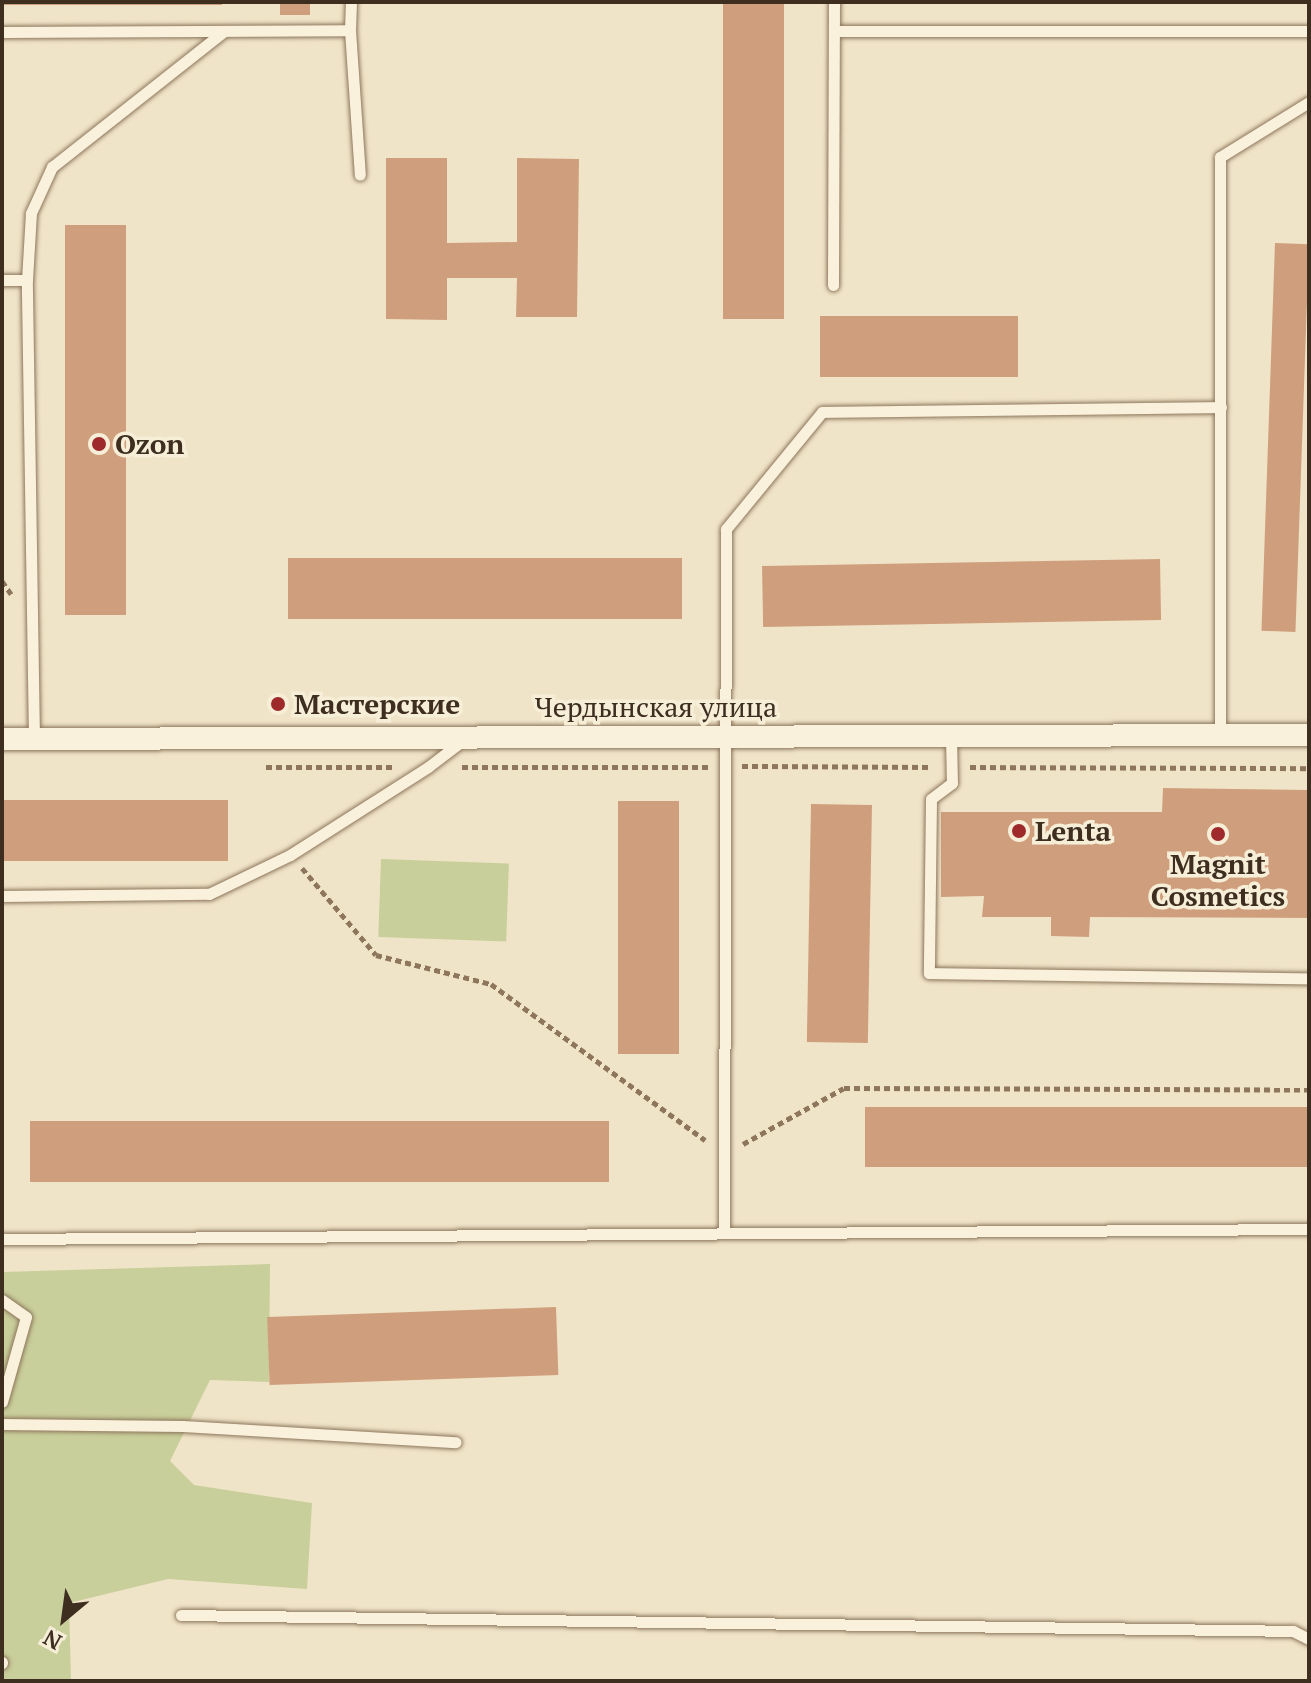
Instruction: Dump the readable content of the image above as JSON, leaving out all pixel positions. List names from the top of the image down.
{
  "streets": {
    "street": ["Чердынская улица"]
  },
  "places": [
    "Ozon",
    "Мастерские",
    "Lenta",
    "Magnit Cosmetics"
  ],
  "north": "bottom left"
}
